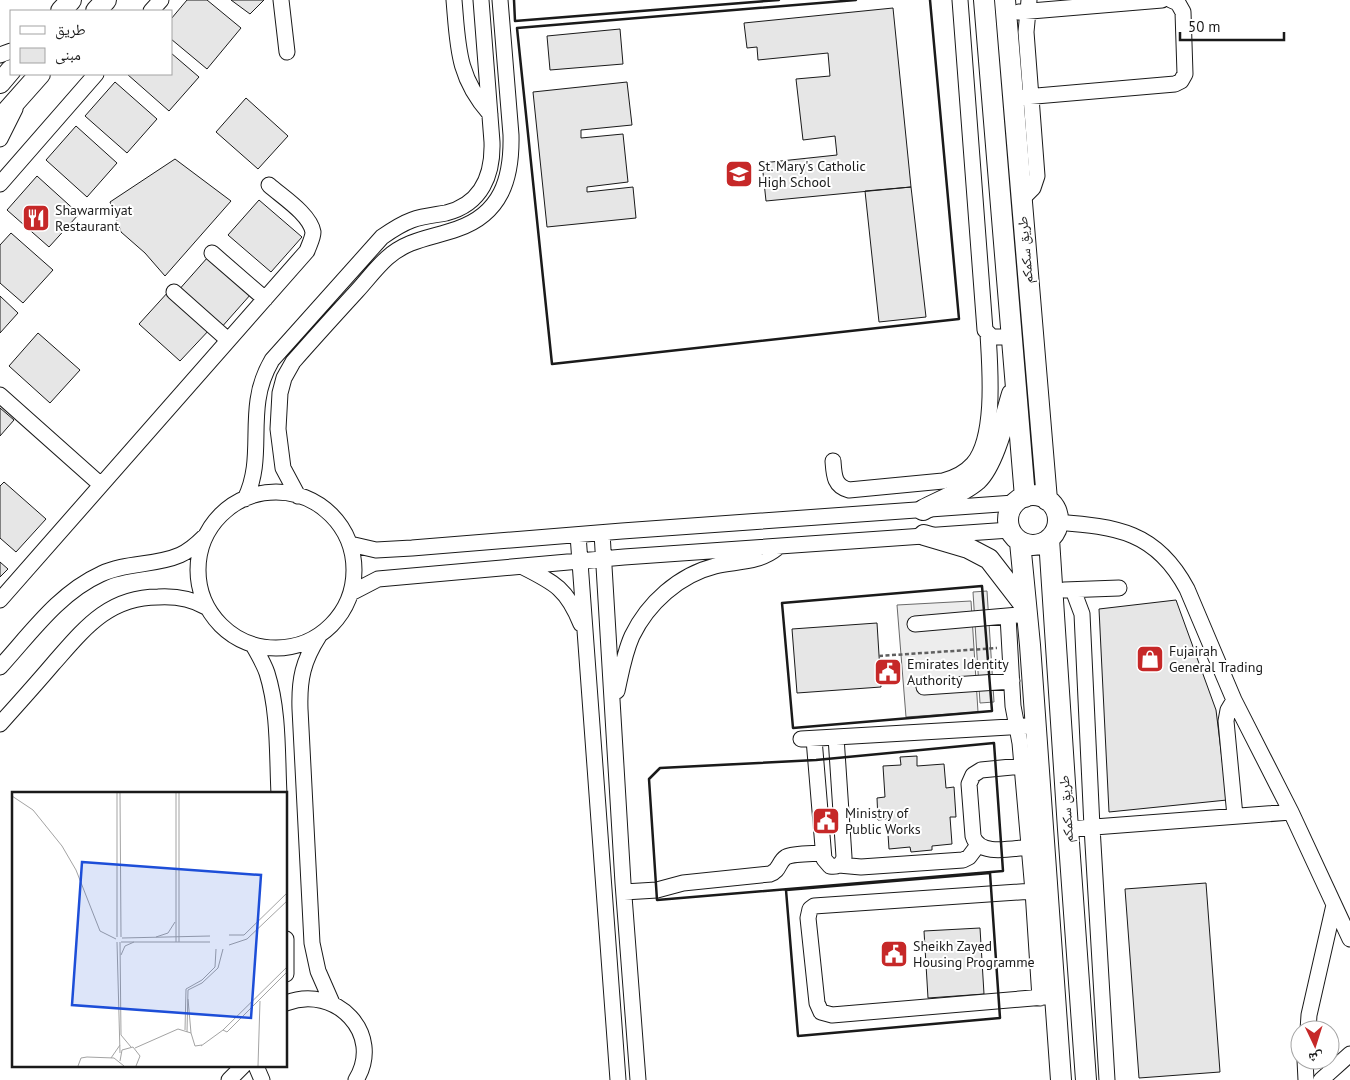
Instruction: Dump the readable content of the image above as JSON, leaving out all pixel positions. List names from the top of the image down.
{
  "streets": {
    "main road": ["طريق سكمكم"]
  },
  "places": {
    "school or university": ["St. Mary's Catholic High School"],
    "restaurant": ["Shawarmiyat Restaurant"],
    "shop": ["Fujairah General Trading"],
    "public building": ["Emirates Identity Authority", "Ministry of Public Works", "Sheikh Zayed Housing Programme"]
  },
  "legend": ["طريق", "مبنى"],
  "scale_bar": "50 m",
  "north": "bottom"
}
